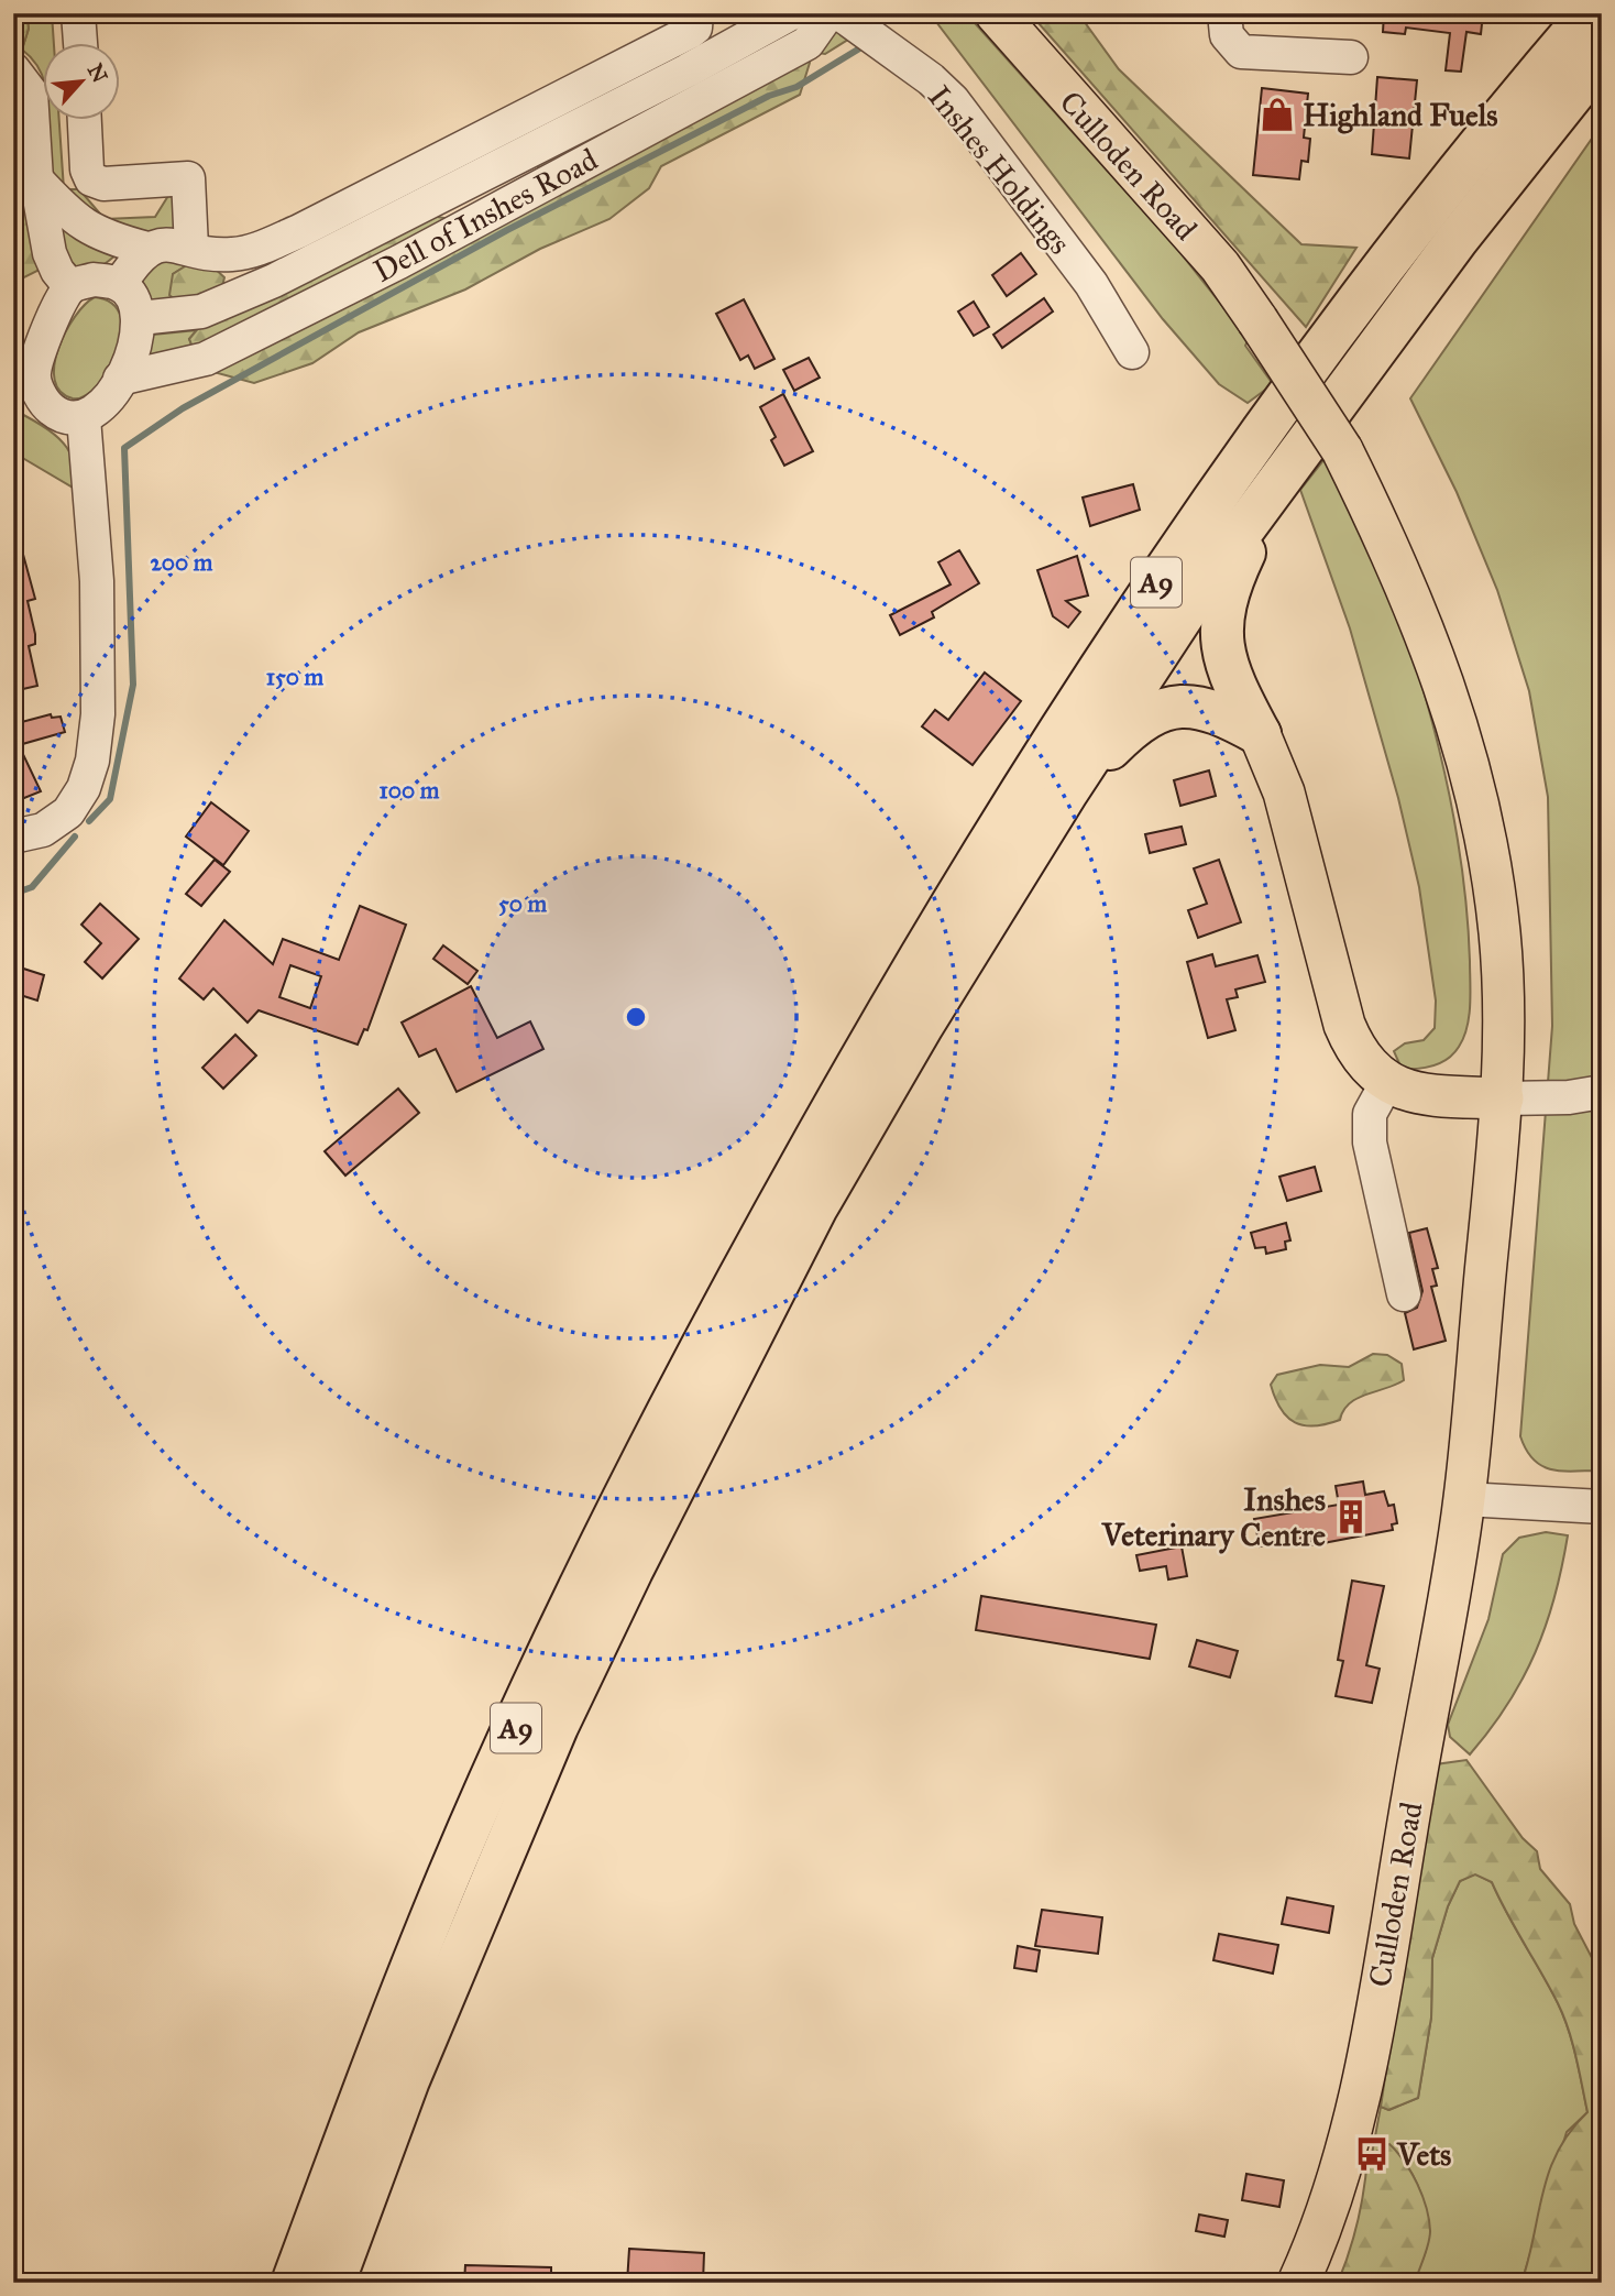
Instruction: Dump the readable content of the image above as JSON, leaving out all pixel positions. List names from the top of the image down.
{
  "streets": {
    "highway": ["A9"],
    "main road": ["Culloden Road"],
    "street": ["Inshes Holdings", "Dell of Inshes Road"]
  },
  "places": {
    "shop": ["Highland Fuels"],
    "building": ["Inshes Veterinary Centre"],
    "bus stop": ["Vets"]
  },
  "north": "top right",
  "rings": [
    "200 m",
    "150 m",
    "100 m",
    "50 m"
  ]
}
